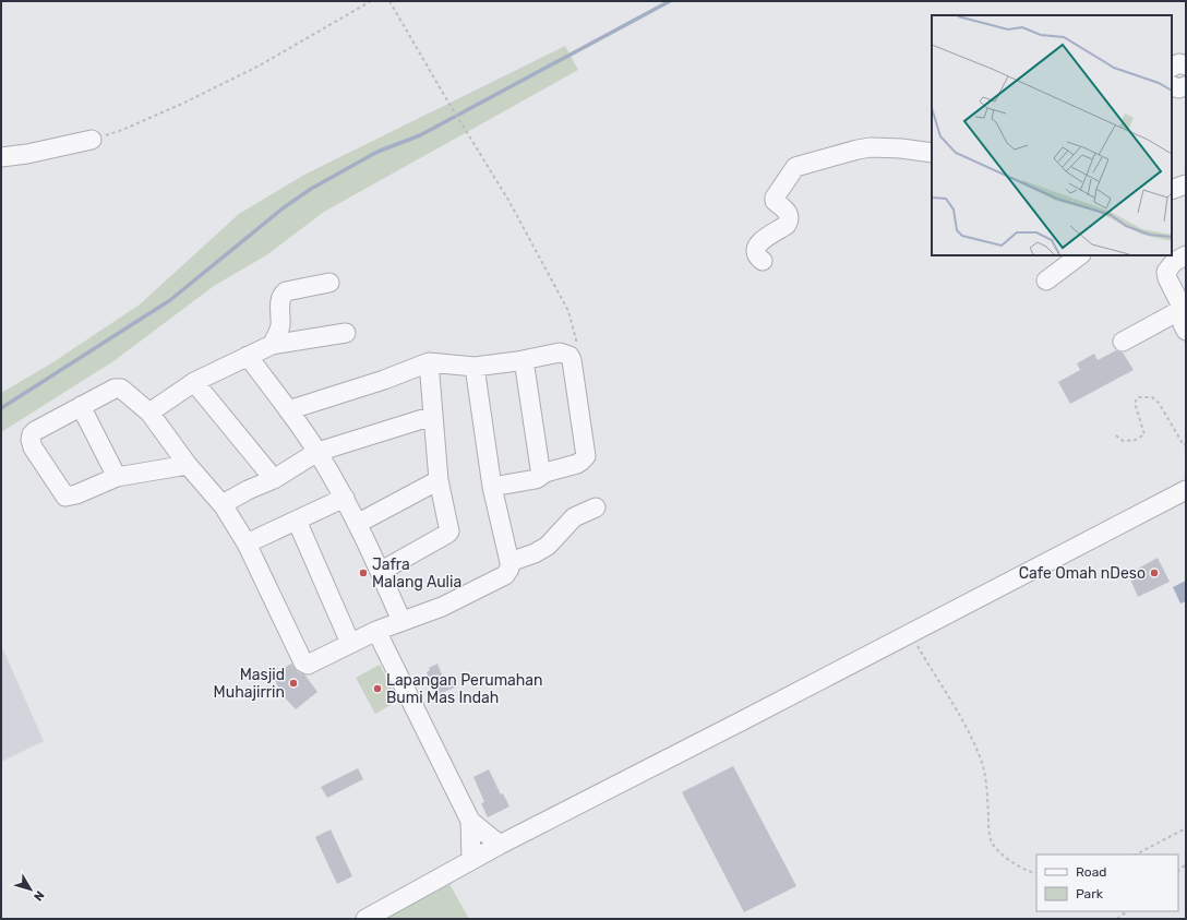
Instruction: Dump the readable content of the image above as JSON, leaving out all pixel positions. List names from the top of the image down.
{
  "places": [
    "Jafra Malang Aulia",
    "Cafe Omah nDeso",
    "Masjid Muhajirrin",
    "Lapangan Perumahan Bumi Mas Indah"
  ],
  "legend": ["Road", "Park"],
  "north": "bottom right"
}
